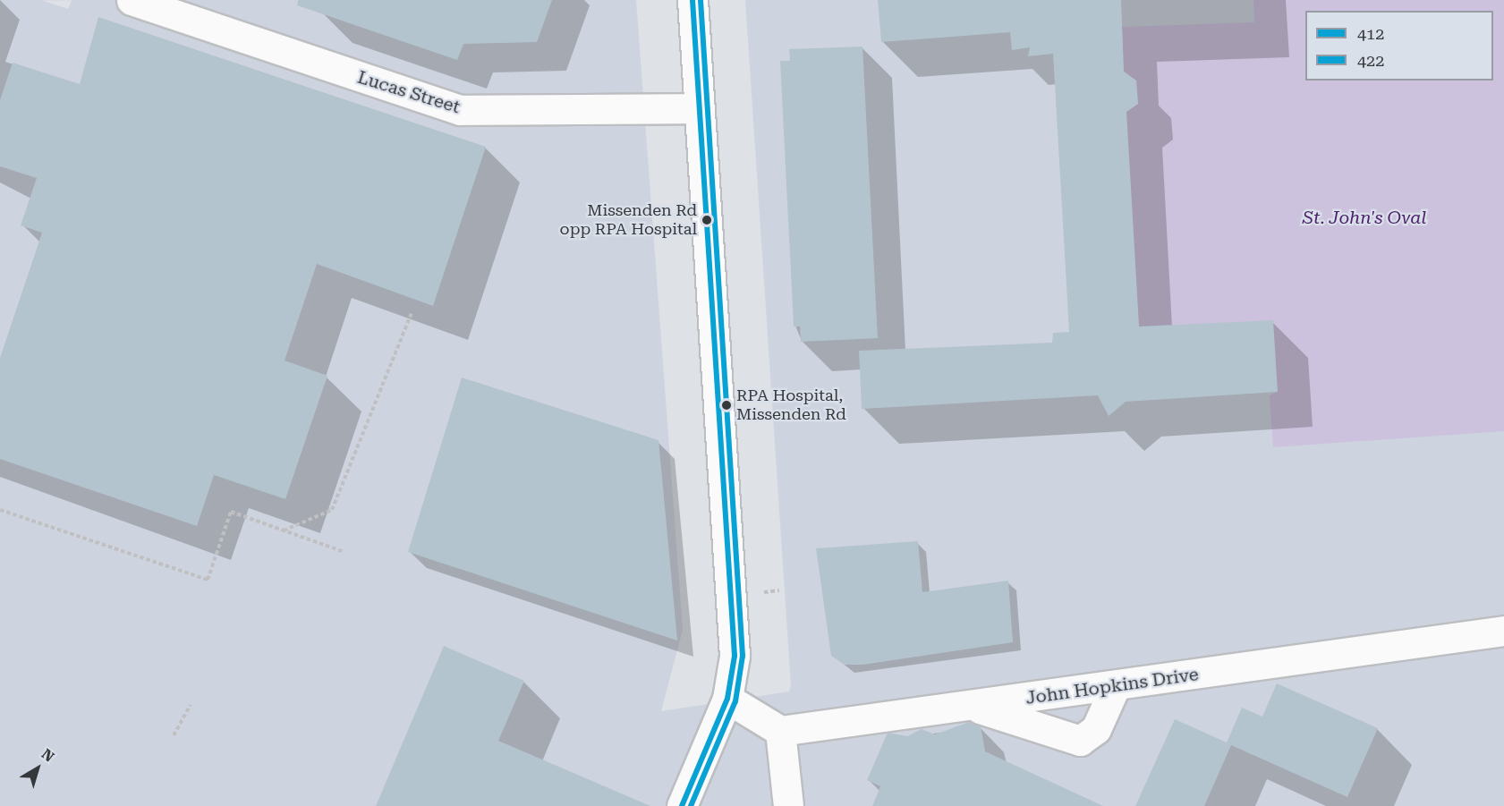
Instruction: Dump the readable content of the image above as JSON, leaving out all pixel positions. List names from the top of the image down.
{
  "streets": {
    "street": ["Lucas Street", "John Hopkins Drive"]
  },
  "parks": ["St. John's Oval"],
  "places": ["Missenden Rd opp RPA Hospital", "RPA Hospital, Missenden Rd"],
  "lines": ["transit line 412", "transit line 422"],
  "legend": ["412", "422"],
  "north": "top right"
}
